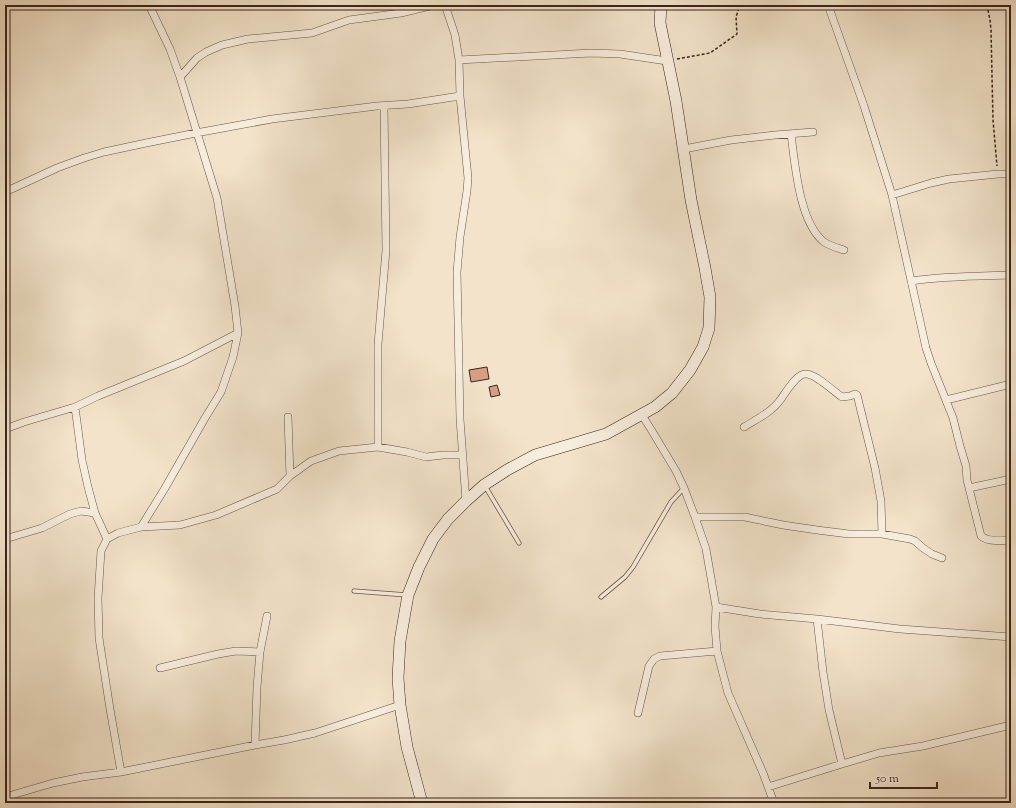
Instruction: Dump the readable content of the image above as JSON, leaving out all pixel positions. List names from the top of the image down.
{
  "scale_bar": "50 m"
}
